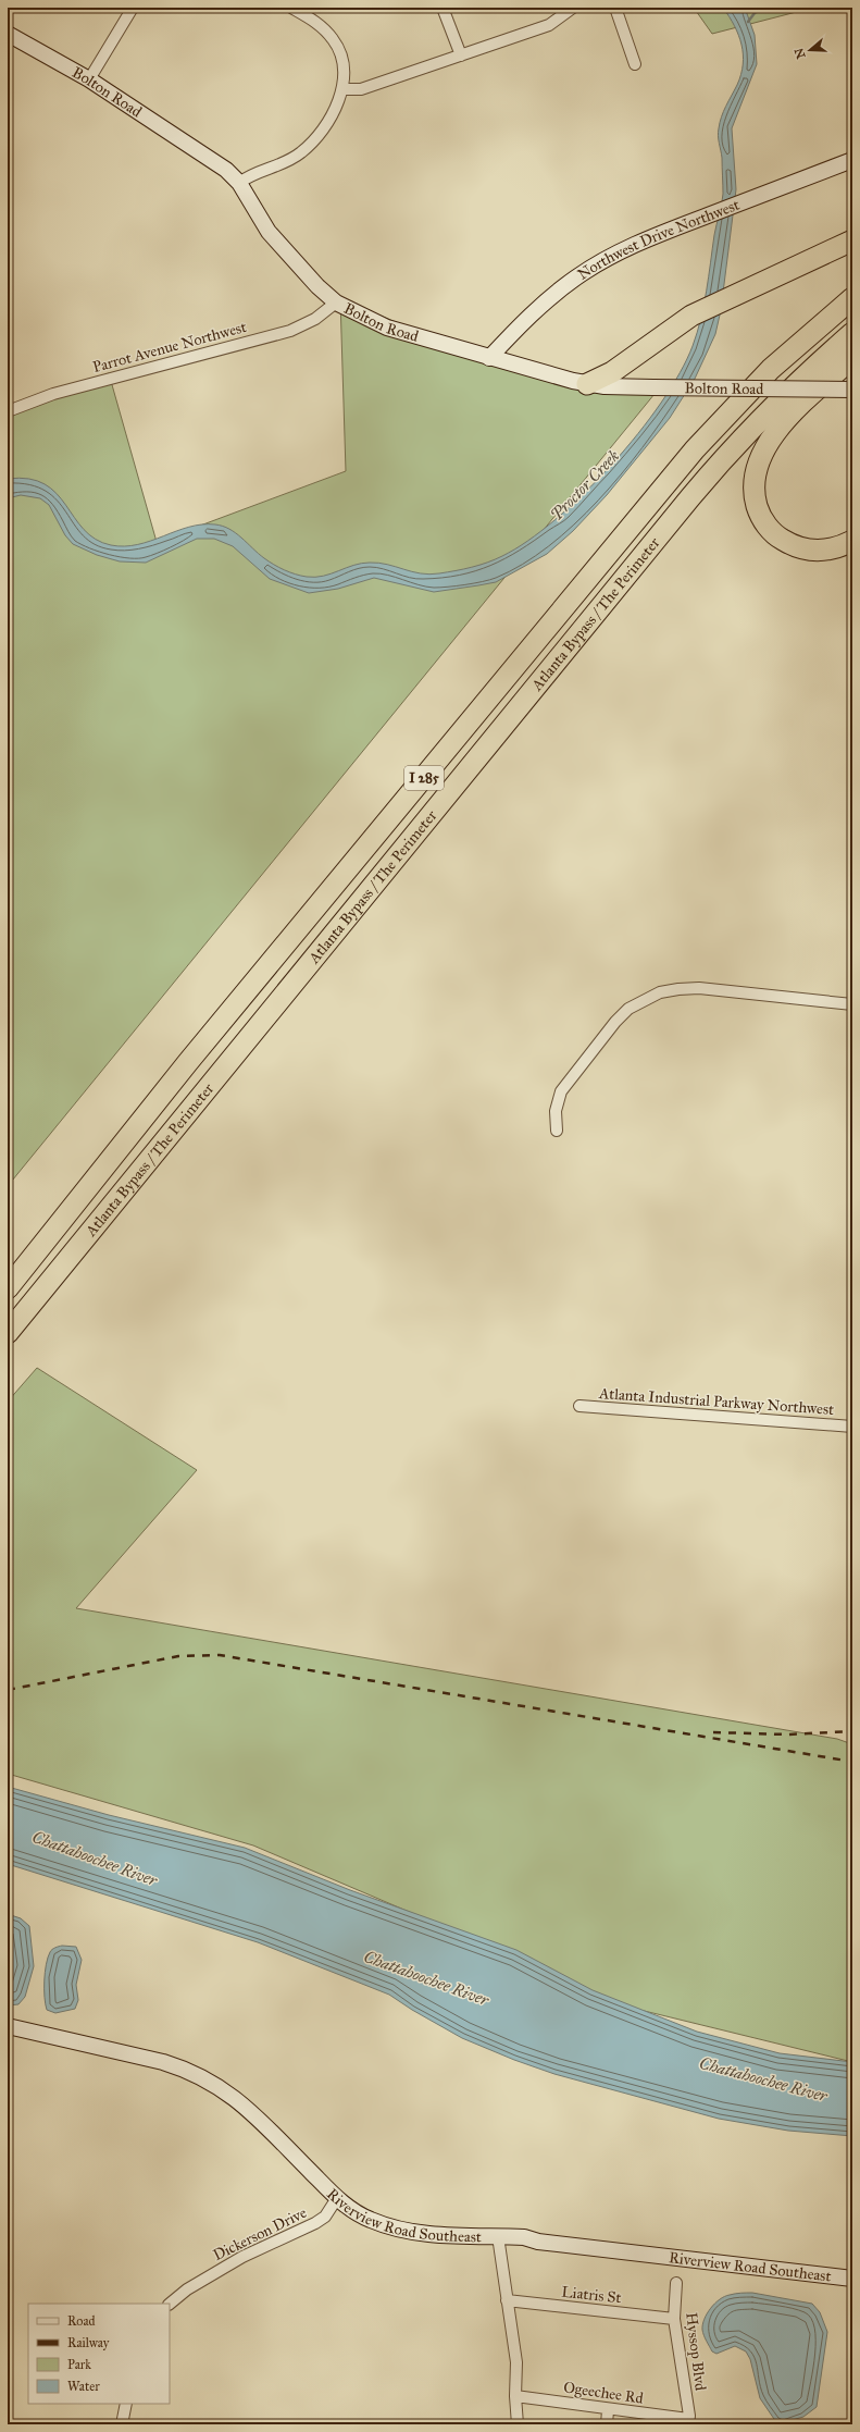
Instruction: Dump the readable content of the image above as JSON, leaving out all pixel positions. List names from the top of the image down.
{
  "streets": {
    "highway": ["Atlanta Bypass / The Perimeter", "I 285"],
    "street": [
      "Bolton Road",
      "Northwest Drive Northwest",
      "Parrot Avenue Northwest",
      "Atlanta Industrial Parkway Northwest",
      "Riverview Road Southeast",
      "Dickerson Drive",
      "Liatris St",
      "Hyssop Blvd",
      "Ogeechee Rd"
    ]
  },
  "crossings": [
    ["Bolton Road", "Northwest Drive Northwest"],
    ["Bolton Road", "Parrot Avenue Northwest"],
    ["Riverview Road Southeast", "Dickerson Drive"],
    ["Liatris St", "Hyssop Blvd"],
    ["Hyssop Blvd", "Ogeechee Rd"]
  ],
  "water": ["Proctor Creek", "Chattahoochee River"],
  "legend": [
    "Road",
    "Railway",
    "Park",
    "Water"
  ],
  "north": "left"
}
